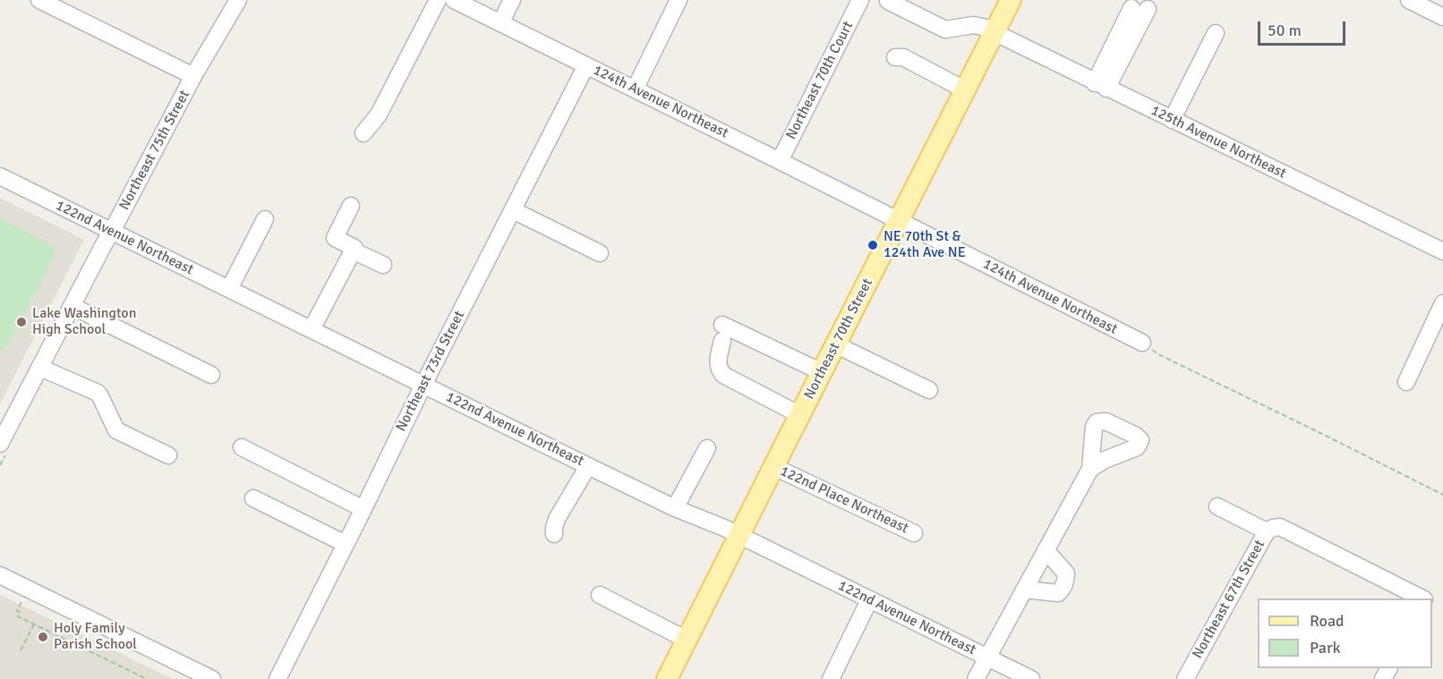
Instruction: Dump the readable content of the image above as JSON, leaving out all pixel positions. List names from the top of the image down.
{
  "streets": {
    "main road": ["Northeast 70th Street"],
    "street": [
      "Northeast 70th Court",
      "124th Avenue Northeast",
      "125th Avenue Northeast",
      "Northeast 75th Street",
      "122nd Avenue Northeast",
      "Northeast 73rd Street",
      "122nd Place Northeast",
      "Northeast 67th Street"
    ]
  },
  "crossings": [
    ["Northeast 70th Court", "124th Avenue Northeast"],
    ["124th Avenue Northeast", "Northeast 70th Street"],
    ["124th Avenue Northeast", "Northeast 73rd Street"],
    ["125th Avenue Northeast", "Northeast 70th Street"],
    ["Northeast 75th Street", "122nd Avenue Northeast"],
    ["122nd Avenue Northeast", "Northeast 70th Street"],
    ["122nd Avenue Northeast", "Northeast 73rd Street"],
    ["Northeast 70th Street", "122nd Place Northeast"]
  ],
  "places": ["NE 70th St & 124th Ave NE", "Lake Washington High School", "Holy Family Parish School"],
  "legend": ["Road", "Park"],
  "scale_bar": "50 m"
}
